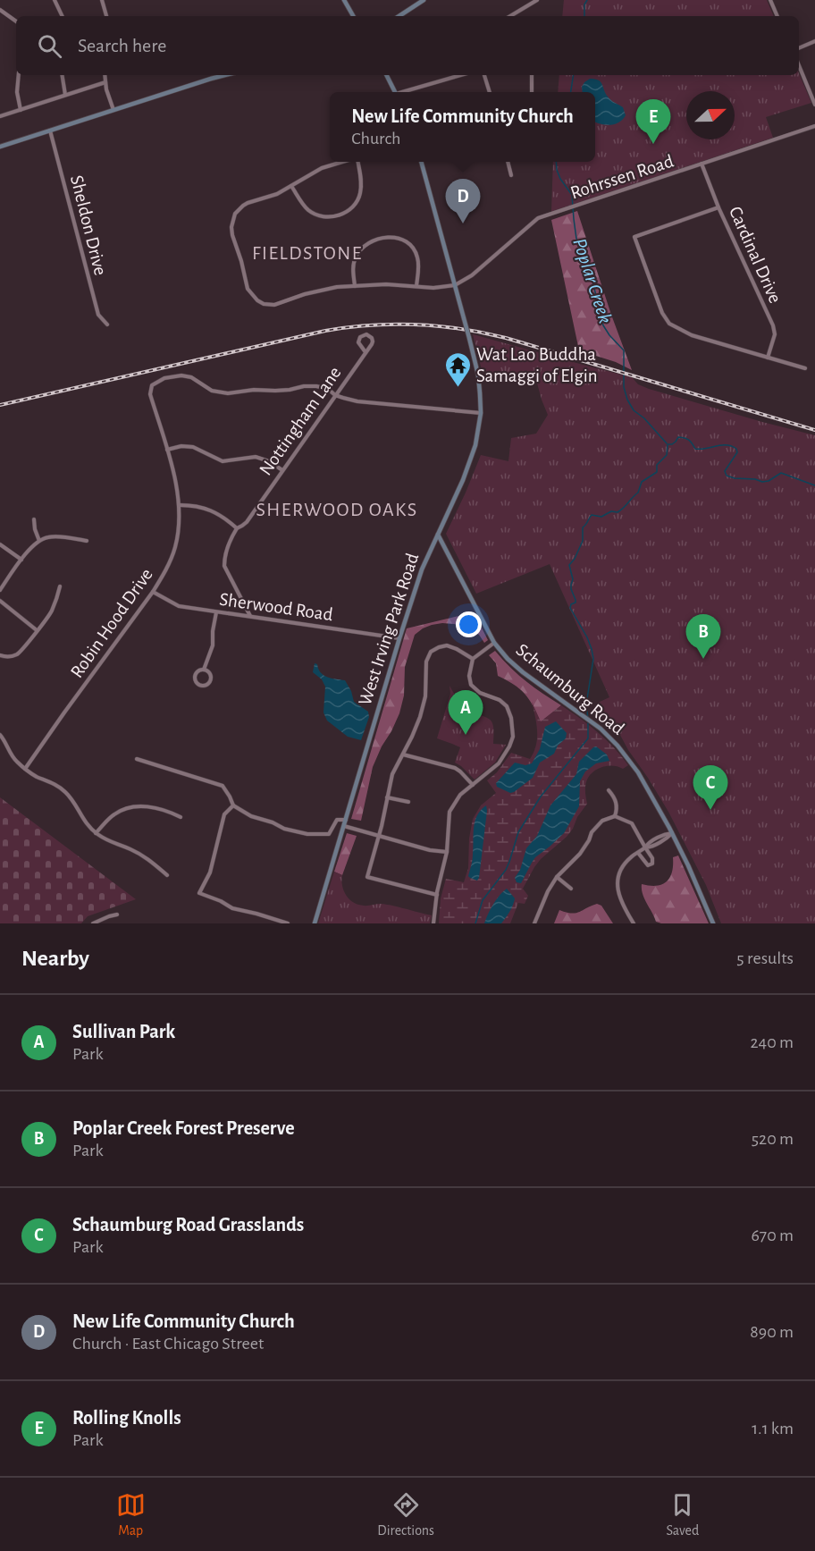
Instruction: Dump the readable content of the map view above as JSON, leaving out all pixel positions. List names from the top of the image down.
{
  "streets": {
    "main road": ["West Irving Park Road", "Schaumburg Road"],
    "street": [
      "Rohrssen Road",
      "Sheldon Drive",
      "Cardinal Drive",
      "Nottingham Lane",
      "Sherwood Road",
      "Robin Hood Drive"
    ]
  },
  "crossings": [
    ["Rohrssen Road", "Cardinal Drive"],
    ["Rohrssen Road", "West Irving Park Road"],
    ["Nottingham Lane", "Sherwood Road"],
    ["Nottingham Lane", "Robin Hood Drive"],
    ["Sherwood Road", "Robin Hood Drive"],
    ["Sherwood Road", "West Irving Park Road"],
    ["West Irving Park Road", "Schaumburg Road"]
  ],
  "districts": ["FIELDSTONE", "SHERWOOD OAKS"],
  "water": ["Poplar Creek"],
  "places": {
    "temple": ["Wat Lao Buddha Samaggi of Elgin"]
  },
  "north": "right",
  "page": {
    "search": "Search here",
    "popup": ["New Life Community Church", "Church"],
    "pins": [
      "E",
      "D",
      "B",
      "A",
      "C"
    ],
    "heading": ["Nearby", "5 results"],
    "list": [
      {
        "mark": "A",
        "name": "Sullivan Park",
        "note": "Park",
        "value": "240 m"
      },
      {
        "mark": "B",
        "name": "Poplar Creek Forest Preserve",
        "note": "Park",
        "value": "520 m"
      },
      {
        "mark": "C",
        "name": "Schaumburg Road Grasslands",
        "note": "Park",
        "value": "670 m"
      },
      {
        "mark": "D",
        "name": "New Life Community Church",
        "note": "Church · East Chicago Street",
        "value": "890 m"
      },
      {
        "mark": "E",
        "name": "Rolling Knolls",
        "note": "Park",
        "value": "1.1 km"
      }
    ],
    "nav": ["Map", "Directions", "Saved"]
  }
}
